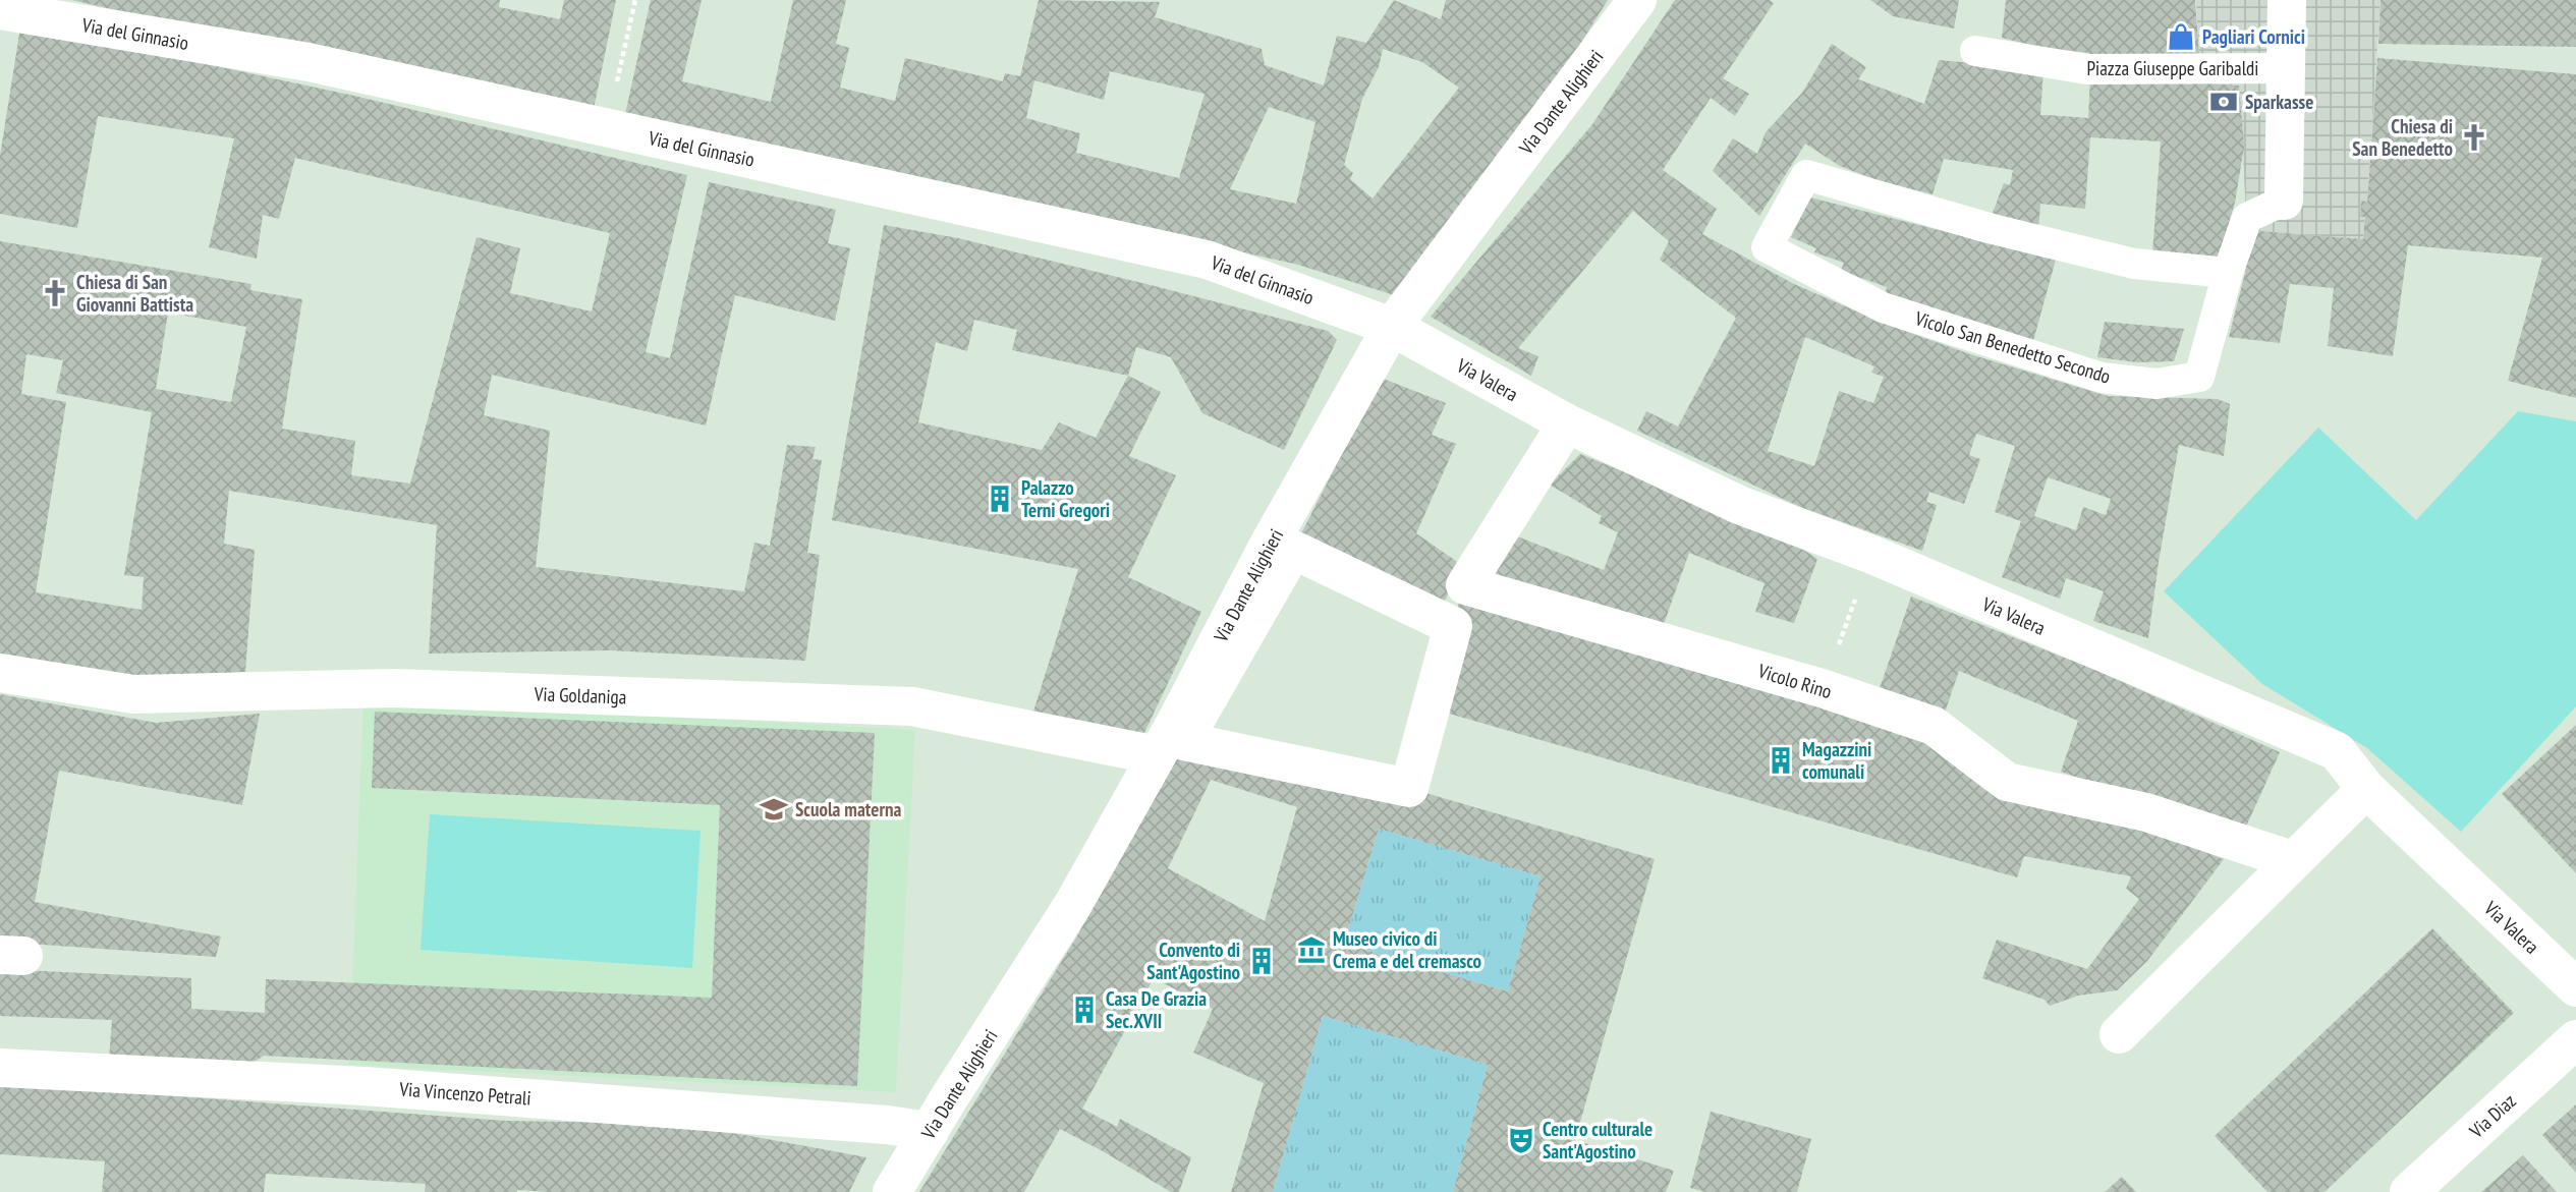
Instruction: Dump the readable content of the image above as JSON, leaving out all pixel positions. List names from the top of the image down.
{
  "streets": {
    "street": [
      "Via del Ginnasio",
      "Piazza Giuseppe Garibaldi",
      "Via Dante Alighieri",
      "Via Valera",
      "Vicolo Rino",
      "Via Goldaniga",
      "Via Vincenzo Petrali",
      "Via Diaz"
    ],
    "lane": ["Vicolo San Benedetto Secondo"]
  },
  "crossings": [
    ["Via del Ginnasio", "Via Dante Alighieri"],
    ["Via del Ginnasio", "Via Valera"],
    ["Piazza Giuseppe Garibaldi", "Vicolo San Benedetto Secondo"],
    ["Via Dante Alighieri", "Via Valera"],
    ["Via Dante Alighieri", "Via Goldaniga"],
    ["Via Dante Alighieri", "Via Vincenzo Petrali"],
    ["Via Valera", "Vicolo Rino"]
  ],
  "places": {
    "shop": ["Pagliari Cornici"],
    "bank": ["Sparkasse"],
    "church": ["Chiesa di San Benedetto", "Chiesa di San Giovanni Battista"],
    "building": [
      "Palazzo Terni Gregori",
      "Magazzini comunali",
      "Convento di Sant'Agostino",
      "Casa De Grazia Sec.XVII"
    ],
    "school or university": ["Scuola materna"],
    "museum": ["Museo civico di Crema e del cremasco"],
    "theatre": ["Centro culturale Sant'Agostino"]
  }
}
